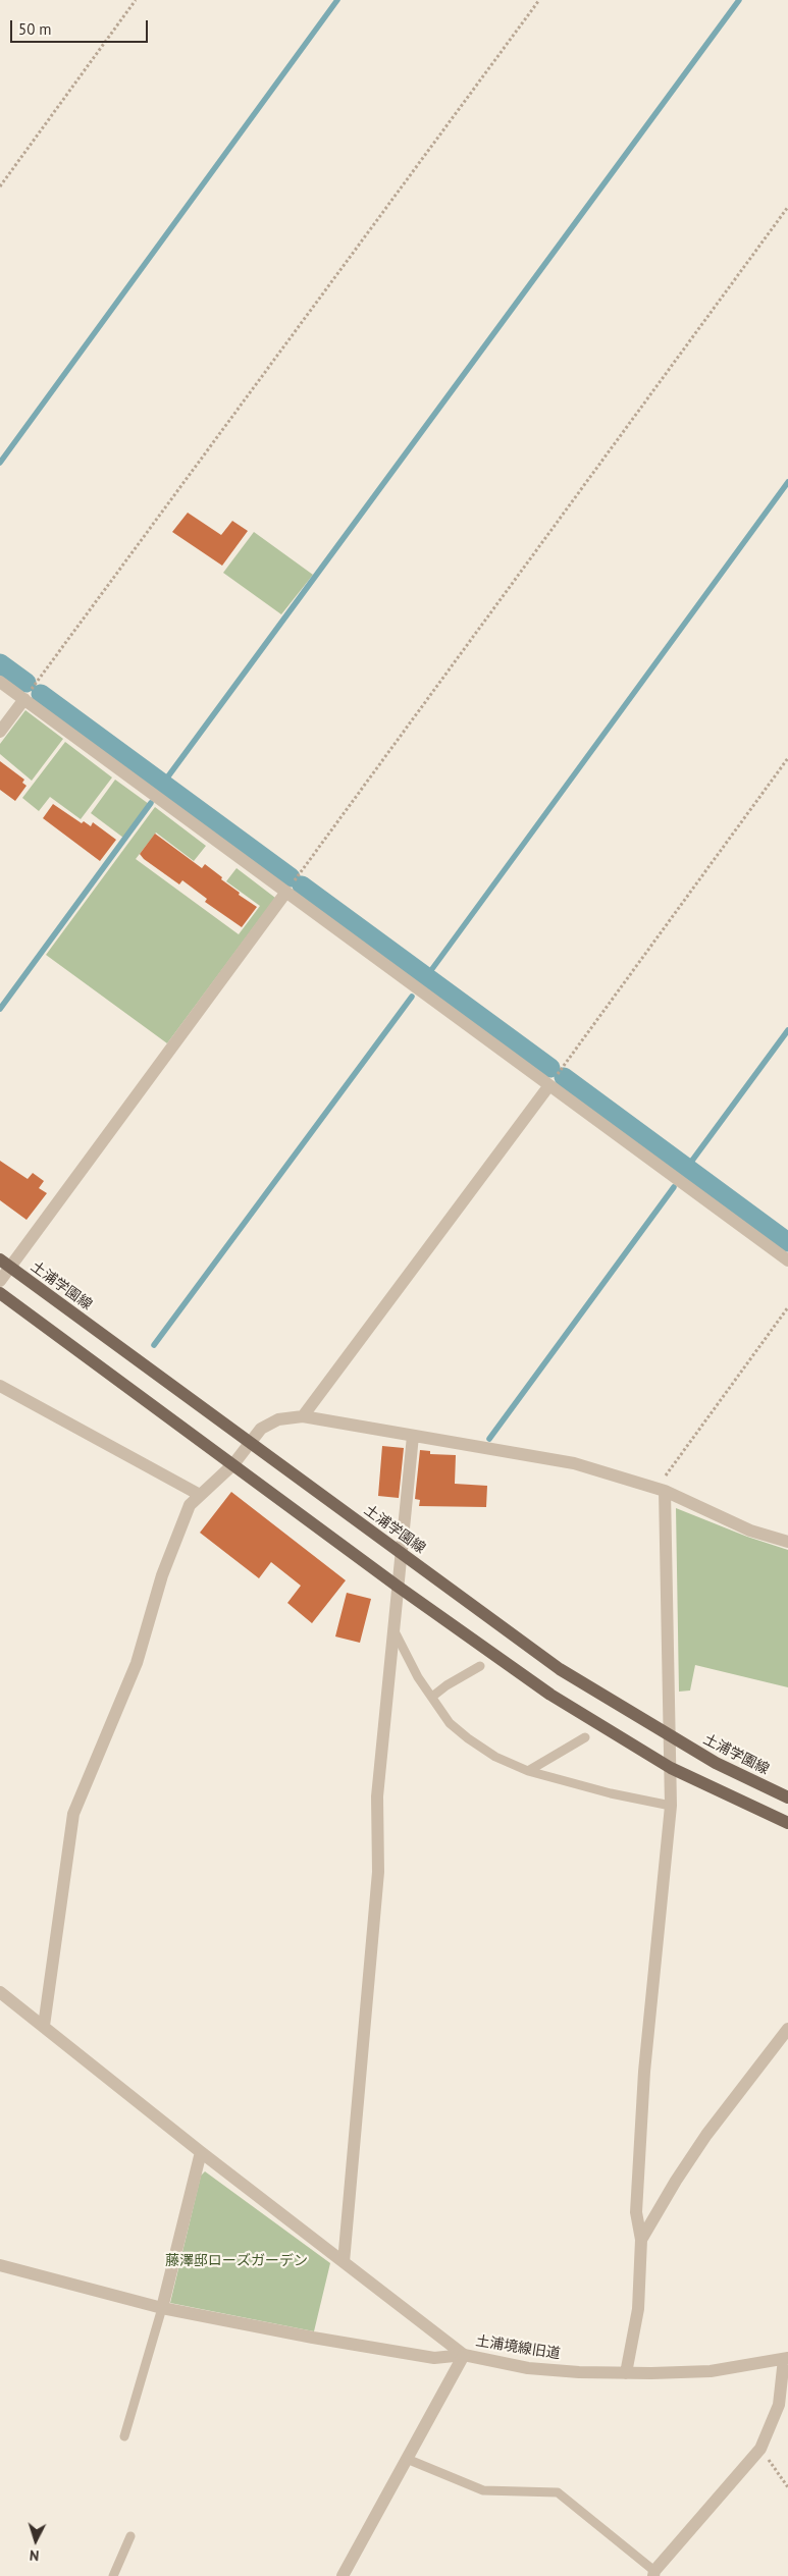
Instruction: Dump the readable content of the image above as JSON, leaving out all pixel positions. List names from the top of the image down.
{
  "streets": {
    "main road": ["土浦学園線"],
    "street": ["土浦境線旧道"]
  },
  "parks": ["藤澤邸ローズガーデン"],
  "scale_bar": "50 m",
  "north": "bottom"
}
